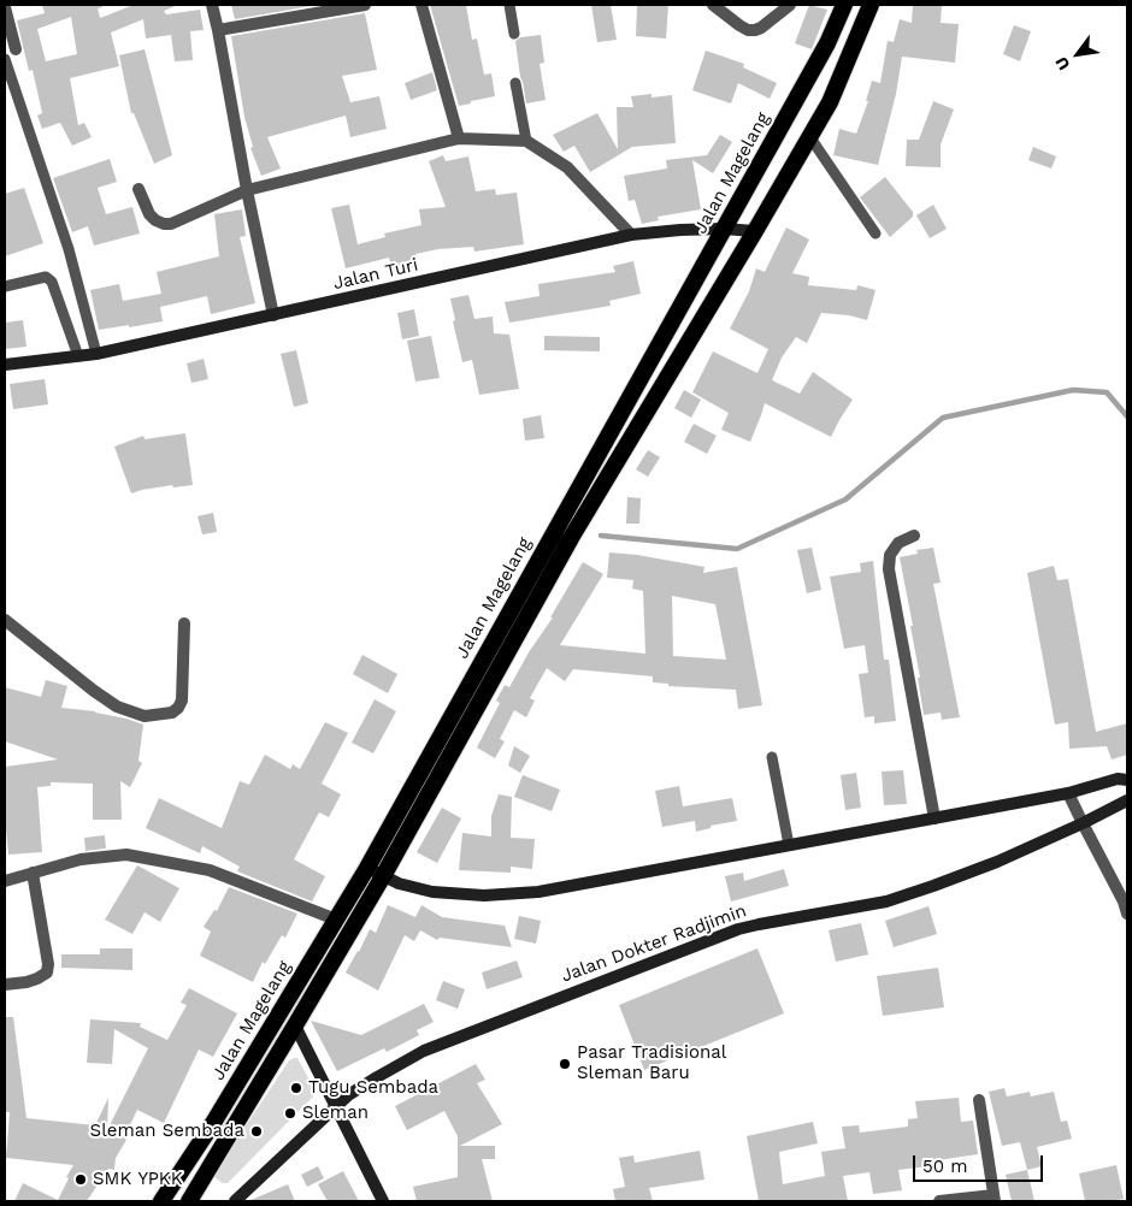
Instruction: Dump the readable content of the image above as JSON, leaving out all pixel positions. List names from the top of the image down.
{
  "streets": {
    "highway": ["Jalan Magelang"],
    "main road": ["Jalan Turi", "Jalan Dokter Radjimin"]
  },
  "crossings": [
    ["Jalan Magelang", "Jalan Turi"]
  ],
  "places": [
    "Pasar Tradisional Sleman Baru",
    "Tugu Sembada",
    "Sleman",
    "Sleman Sembada",
    "SMK YPKK"
  ],
  "scale_bar": "50 m",
  "north": "bottom left"
}
